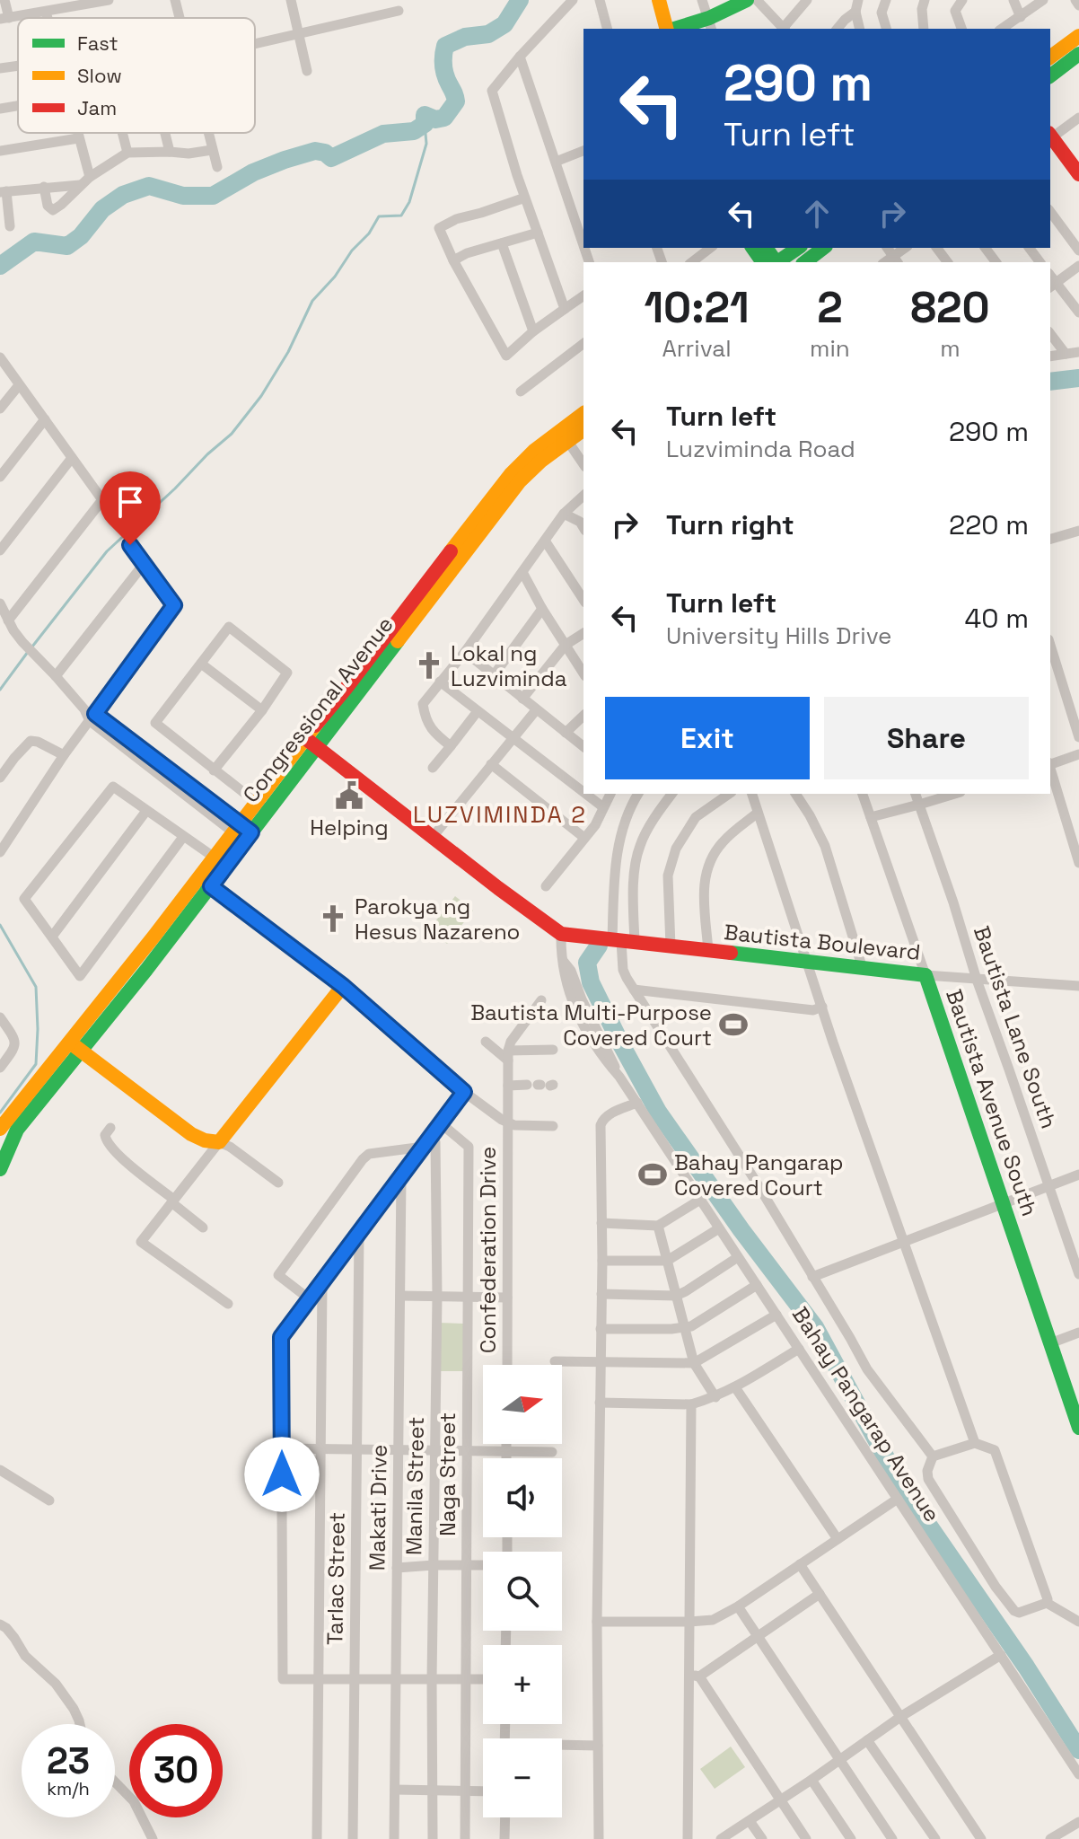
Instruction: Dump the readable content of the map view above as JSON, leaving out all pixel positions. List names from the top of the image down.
{
  "streets": {
    "street": [
      "Congressional Avenue",
      "Bautista Boulevard",
      "Bautista Lane South",
      "Bautista Avenue South",
      "Confederation Drive",
      "Bahay Pangarap Avenue",
      "Naga Street",
      "Manila Street",
      "Makati Drive",
      "Tarlac Street"
    ]
  },
  "crossings": [
    ["Bautista Boulevard", "Bautista Lane South"],
    ["Bautista Boulevard", "Bautista Avenue South"],
    ["Bautista Boulevard", "Bahay Pangarap Avenue"]
  ],
  "districts": ["LUZVIMINDA 2"],
  "places": {
    "church": ["Lokal ng Luzviminda", "Parokya ng Hesus Nazareno"],
    "public building": ["Helping"],
    "sports": ["Bautista Multi-Purpose Covered Court", "Bahay Pangarap Covered Court"]
  },
  "legend": ["Fast", "Slow", "Jam"],
  "north": "right",
  "page": {
    "turn": ["290 m", "Turn left"],
    "eta": [
      "10:21",
      "Arrival",
      "2",
      "min",
      "820",
      "m"
    ],
    "list": [
      {
        "name": "Turn left",
        "note": "Luzviminda Road",
        "value": "290 m"
      },
      {
        "name": "Turn right",
        "value": "220 m"
      },
      {
        "name": "Turn left",
        "note": "University Hills Drive",
        "value": "40 m"
      }
    ],
    "buttons": ["Exit", "Share"],
    "map_buttons": ["+", "−"],
    "speed": "23 km/h",
    "limit": "30"
  }
}
